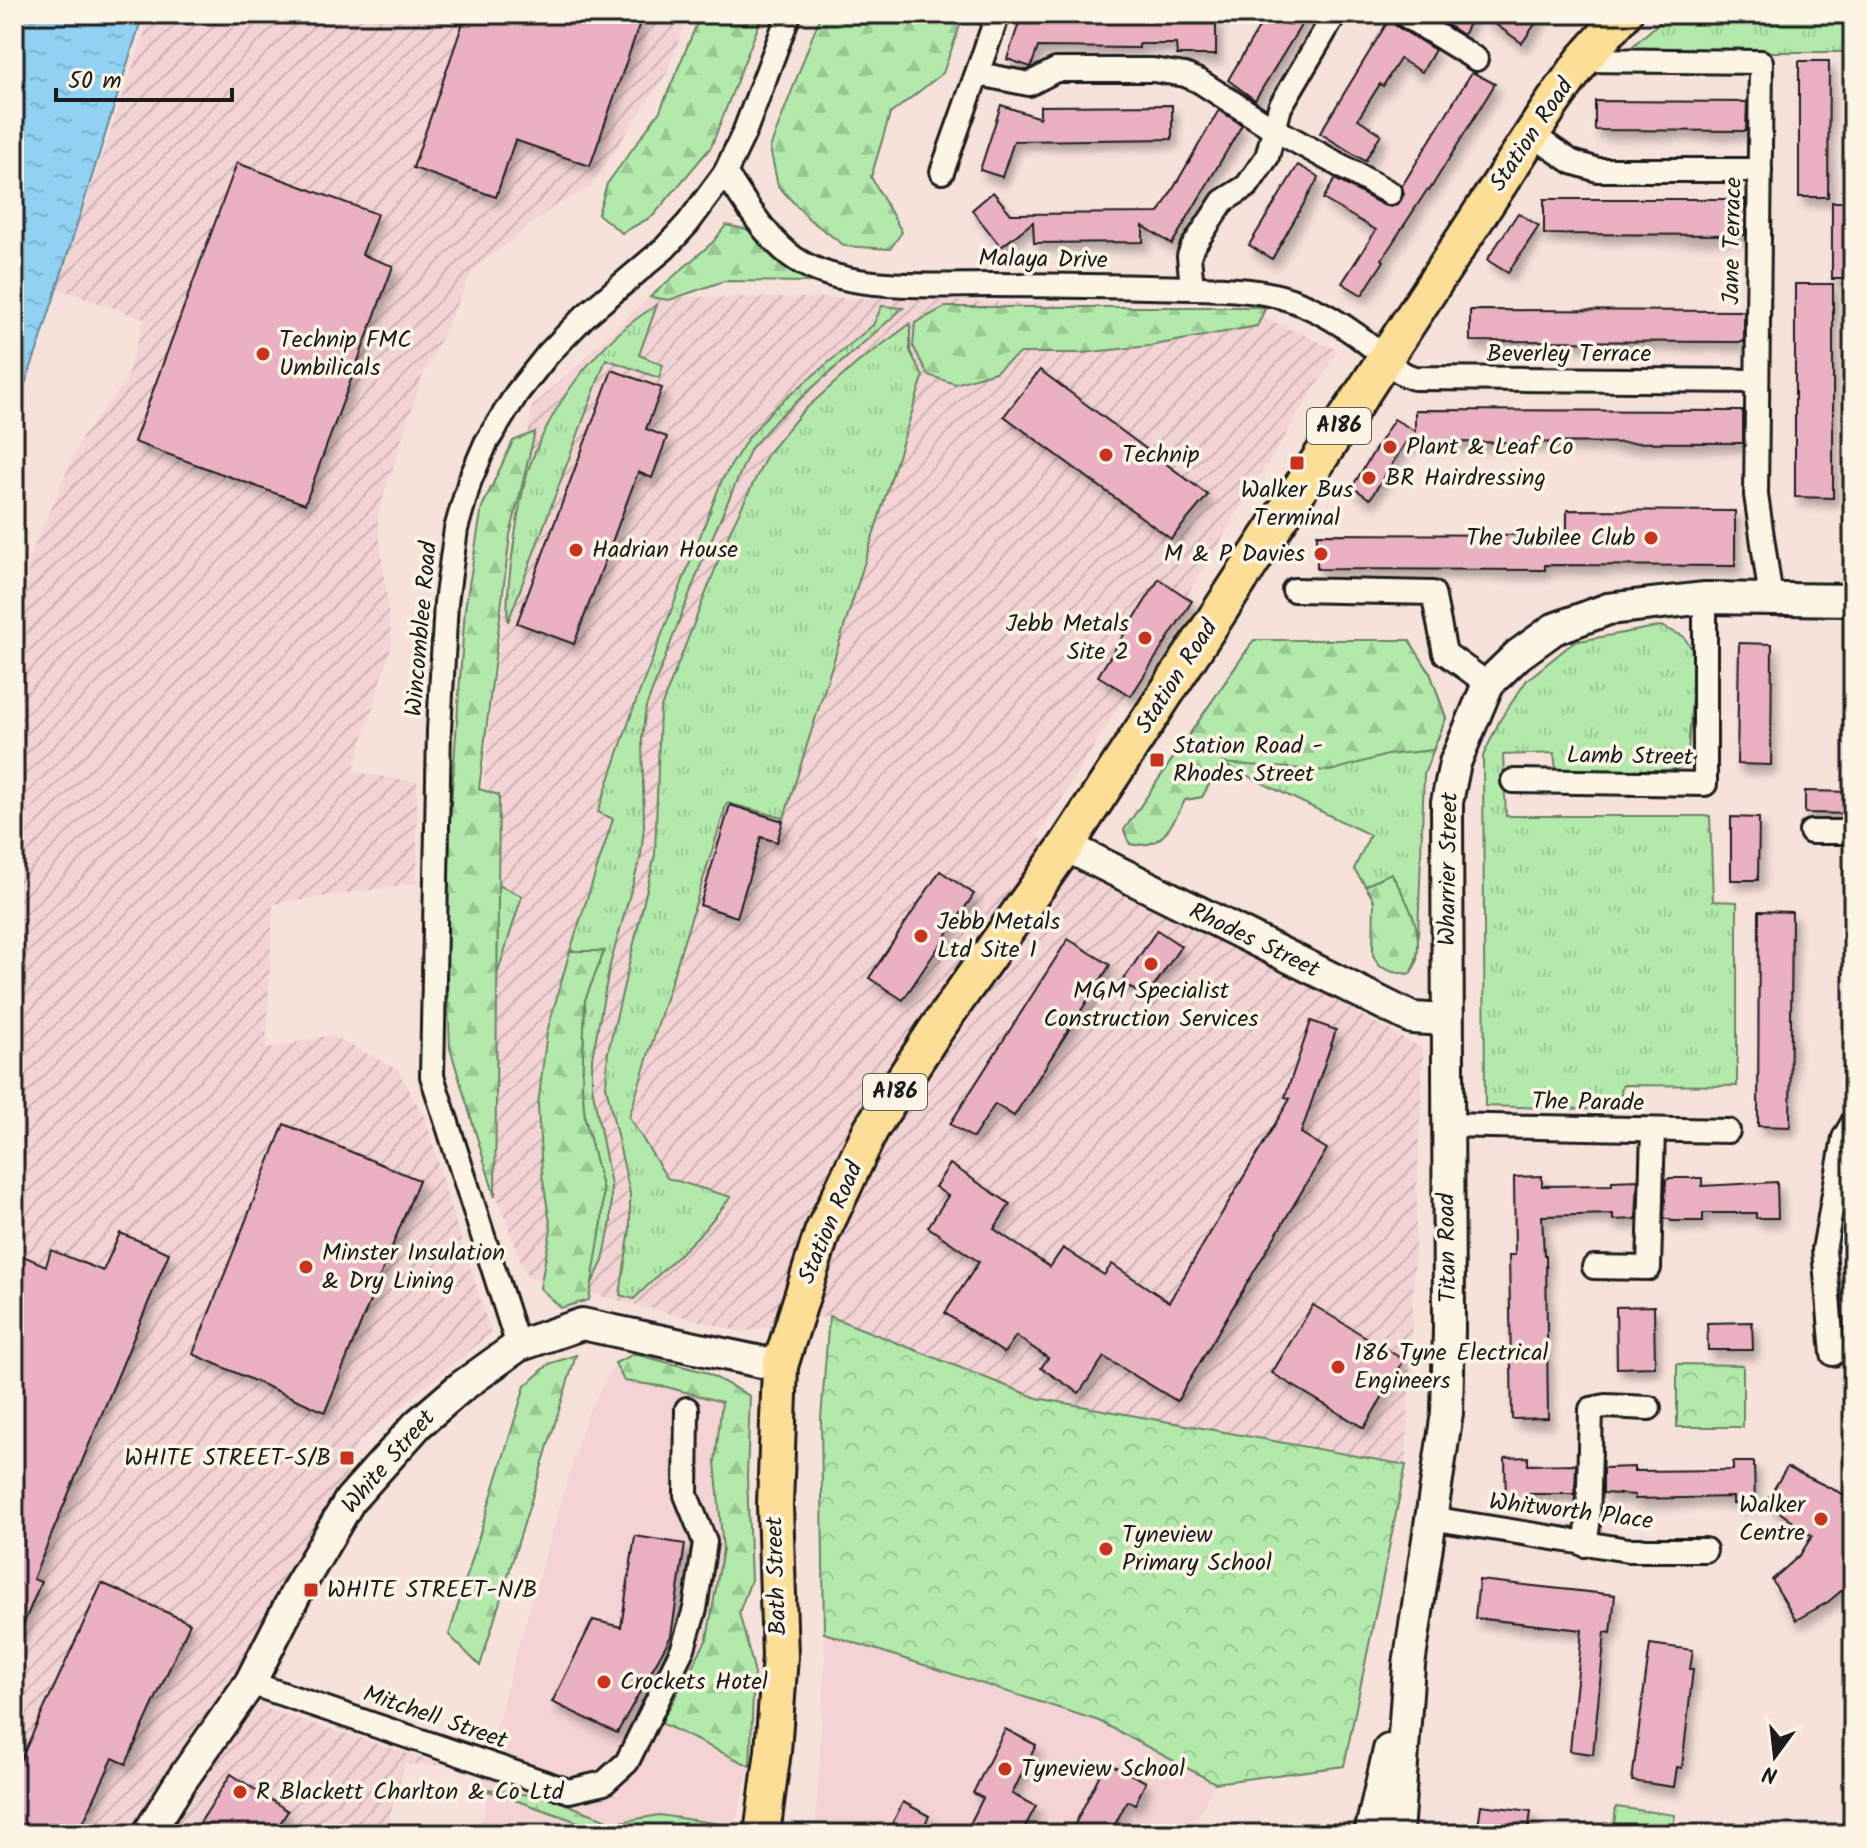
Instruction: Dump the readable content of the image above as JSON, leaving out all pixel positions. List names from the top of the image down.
{
  "streets": {
    "main road": ["Station Road", "A186", "Bath Street"],
    "street": [
      "Jane Terrace",
      "Malaya Drive",
      "Beverley Terrace",
      "Wincomblee Road",
      "Lamb Street",
      "Wharrier Street",
      "Rhodes Street",
      "The Parade",
      "Titan Road",
      "White Street",
      "Whitworth Place",
      "Mitchell Street"
    ]
  },
  "crossings": [
    ["Station Road", "Jane Terrace"],
    ["Station Road", "Malaya Drive"],
    ["Station Road", "Beverley Terrace"],
    ["Station Road", "Rhodes Street"],
    ["Station Road", "White Street"],
    ["Station Road", "Bath Street"],
    ["Jane Terrace", "Beverley Terrace"],
    ["Jane Terrace", "Wharrier Street"],
    ["Malaya Drive", "Beverley Terrace"],
    ["Malaya Drive", "Wincomblee Road"],
    ["Wincomblee Road", "White Street"],
    ["Lamb Street", "Wharrier Street"],
    ["Wharrier Street", "Rhodes Street"],
    ["Wharrier Street", "Titan Road"],
    ["Rhodes Street", "Titan Road"],
    ["The Parade", "Titan Road"],
    ["Titan Road", "Whitworth Place"],
    ["White Street", "Bath Street"],
    ["White Street", "Mitchell Street"]
  ],
  "places": {
    "other": [
      "Technip FMC Umbilicals",
      "Plant & Leaf Co",
      "Technip",
      "BR Hairdressing",
      "The Jubilee Club",
      "Hadrian House",
      "M & P Davies",
      "Jebb Metals Site 2",
      "Jebb Metals Ltd Site 1",
      "MGM Specialist Construction Services",
      "Minster Insulation & Dry Lining",
      "186 Tyne Electrical Engineers",
      "Walker Centre",
      "Tyneview Primary School",
      "Crockets Hotel",
      "Tyneview School",
      "R Blackett Charlton & Co Ltd"
    ],
    "transit": [
      "Walker Bus Terminal",
      "Station Road - Rhodes Street",
      "WHITE STREET-S/B",
      "WHITE STREET-N/B"
    ]
  },
  "scale_bar": "50 m",
  "north": "bottom"
}
